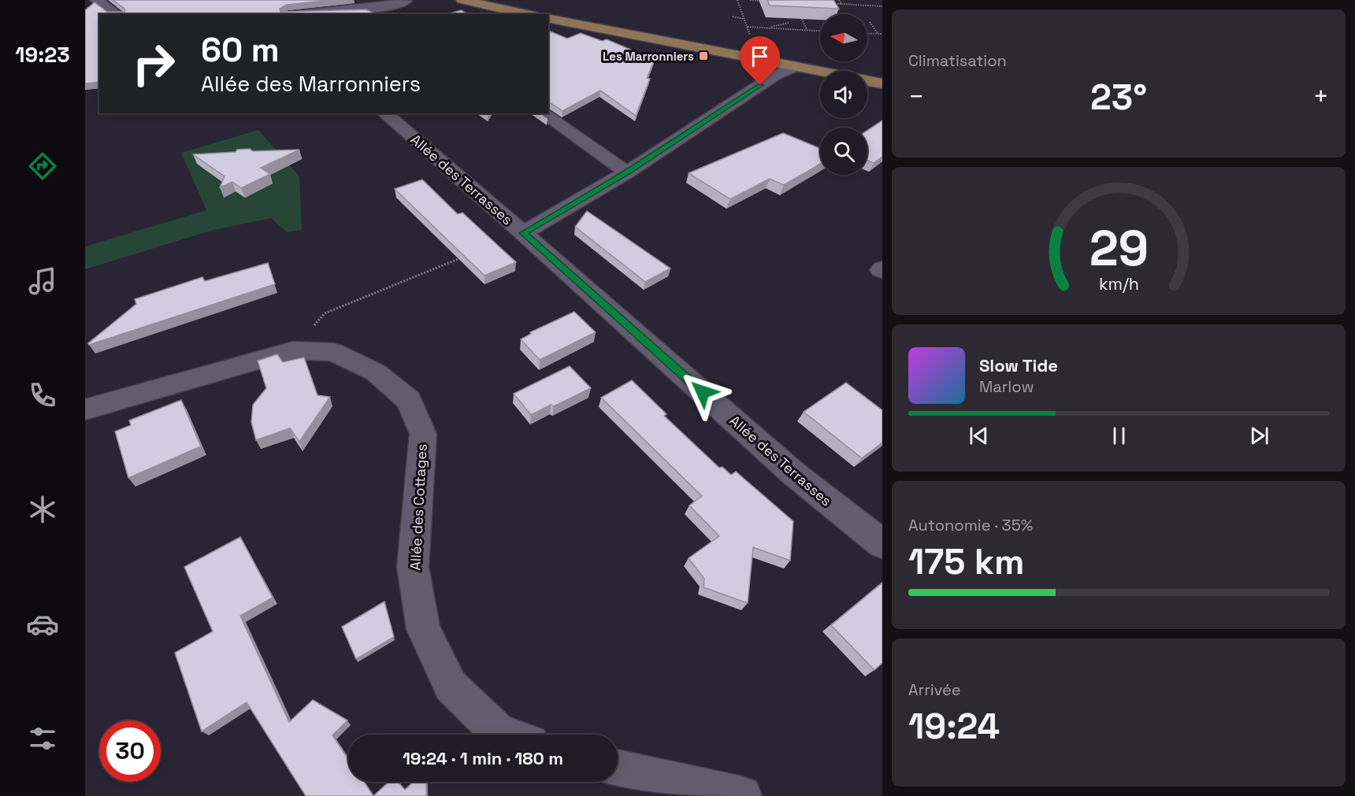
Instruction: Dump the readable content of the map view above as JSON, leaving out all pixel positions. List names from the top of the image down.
{
  "streets": {
    "street": ["Allée des Terrasses", "Allée des Cottages"]
  },
  "places": {
    "transit": ["Les Marronniers"]
  },
  "north": "left",
  "page": {
    "tabs": "19:23",
    "tile": [
      "Climatisation",
      ["Autonomie · 35%", "175 km"],
      ["Arrivée", "19:24"]
    ],
    "turn": ["60 m", "Allée des Marronniers"],
    "heat": ["−", "23°", "+"],
    "song": ["Slow Tide", "Marlow"],
    "limit": "30",
    "trip": "19:24 · 1 min · 180 m",
    "gauge": ["29", "km/h"]
  }
}
